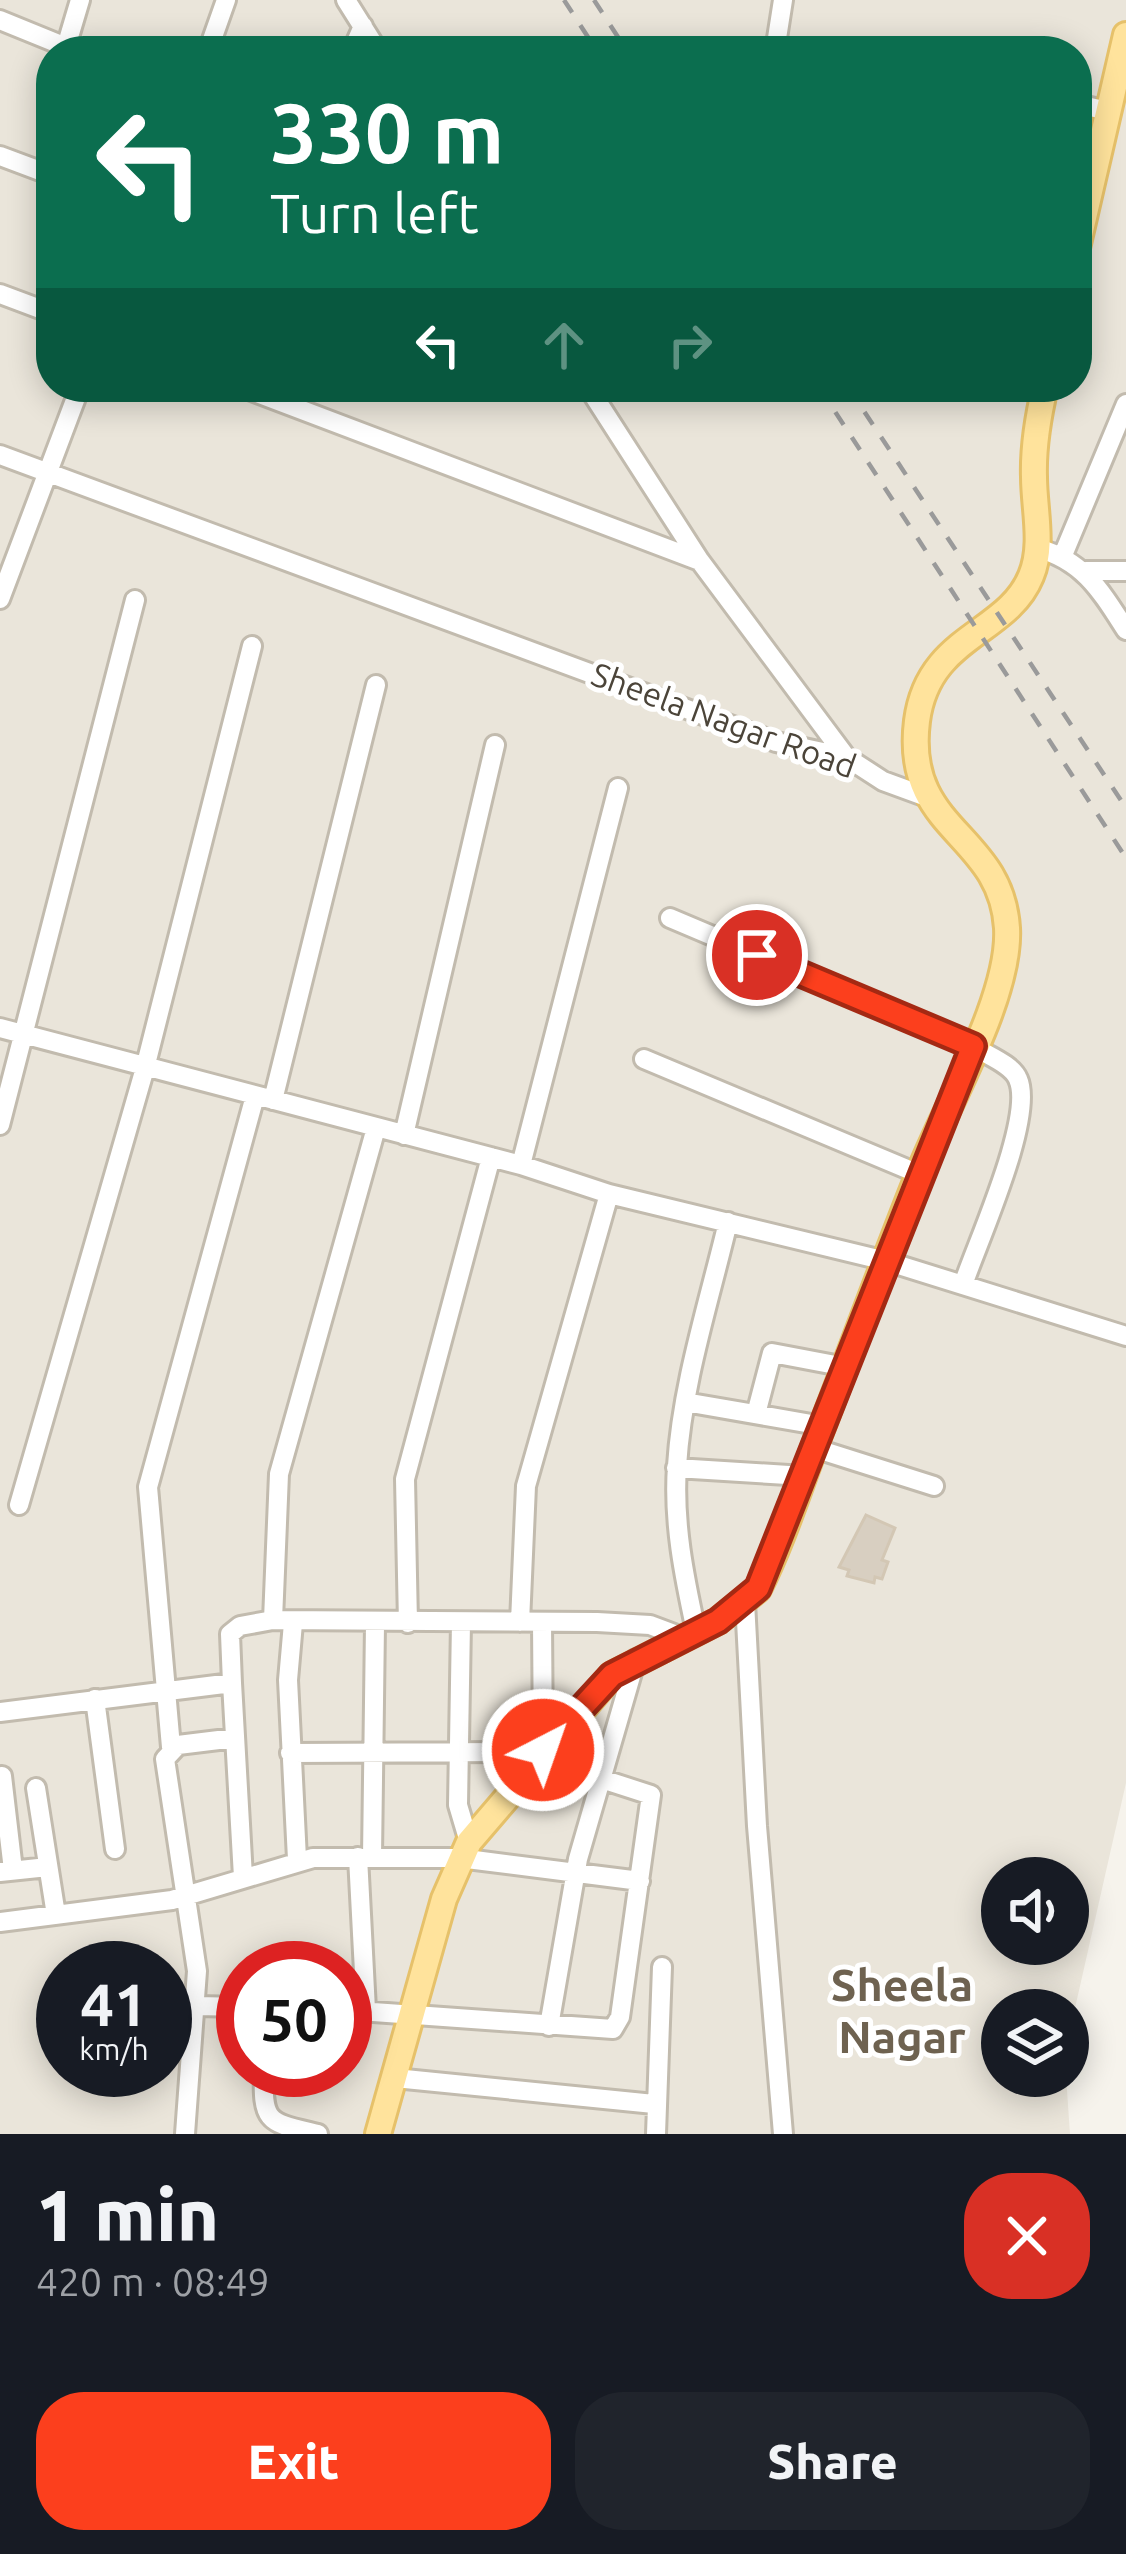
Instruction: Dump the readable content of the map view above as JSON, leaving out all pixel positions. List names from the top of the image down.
{
  "streets": {
    "main road": ["Sheela Nagar Road"]
  },
  "districts": ["Sheela Nagar"],
  "page": {
    "turn": ["330 m", "Turn left"],
    "speed": "41 km/h",
    "limit": "50",
    "heading": ["1 min", "420 m · 08:49"],
    "buttons": ["Exit", "Share"]
  }
}
